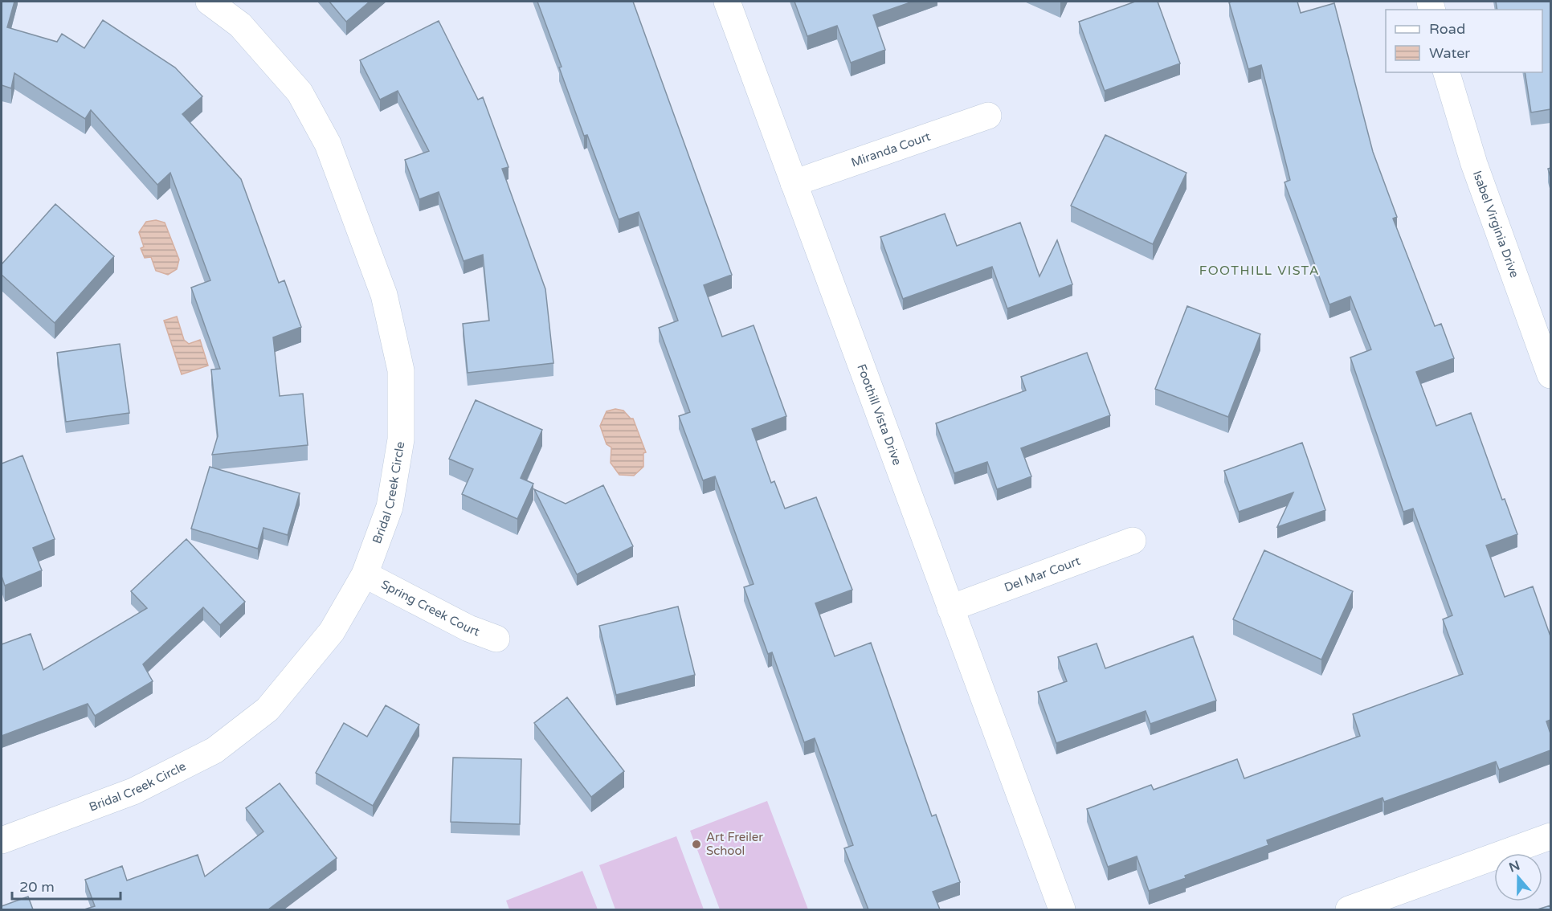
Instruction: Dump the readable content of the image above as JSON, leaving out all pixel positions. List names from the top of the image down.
{
  "streets": {
    "street": [
      "Miranda Court",
      "Isabel Virginia Drive",
      "Foothill Vista Drive",
      "Bridal Creek Circle",
      "Del Mar Court",
      "Spring Creek Court"
    ]
  },
  "crossings": [
    ["Miranda Court", "Foothill Vista Drive"],
    ["Foothill Vista Drive", "Del Mar Court"],
    ["Bridal Creek Circle", "Spring Creek Court"]
  ],
  "districts": ["FOOTHILL VISTA"],
  "places": ["Art Freiler School"],
  "legend": ["Road", "Water"],
  "scale_bar": "20 m",
  "north": "top"
}
